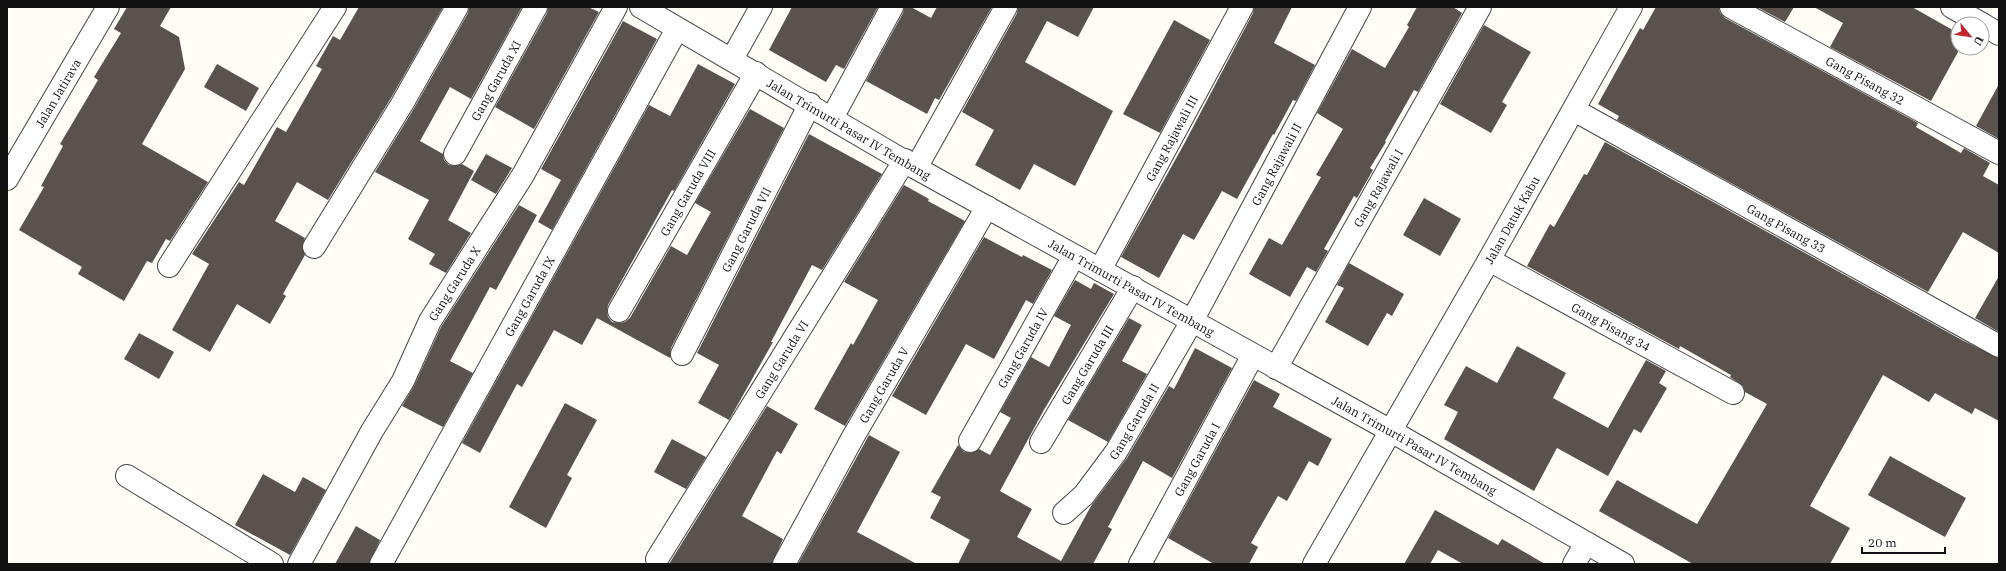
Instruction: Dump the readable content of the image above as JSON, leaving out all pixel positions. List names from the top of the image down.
{
  "streets": {
    "street": [
      "Gang Garuda XI",
      "Gang Pisang 32",
      "Jalan Jatirava",
      "Jalan Trimurti Pasar IV Tembang",
      "Gang Rajawali III",
      "Gang Rajawali II",
      "Gang Rajawali I",
      "Gang Garuda VIII",
      "Jalan Datuk Kabu",
      "Gang Pisang 33",
      "Gang Garuda VII",
      "Gang Garuda X",
      "Gang Garuda IX",
      "Gang Pisang 34",
      "Gang Garuda IV",
      "Gang Garuda VI",
      "Gang Garuda III",
      "Gang Garuda V",
      "Gang Garuda II",
      "Gang Garuda I"
    ]
  },
  "crossings": [
    ["Jalan Trimurti Pasar IV Tembang", "Gang Rajawali III"],
    ["Jalan Trimurti Pasar IV Tembang", "Gang Rajawali II"],
    ["Jalan Trimurti Pasar IV Tembang", "Gang Rajawali I"],
    ["Jalan Trimurti Pasar IV Tembang", "Gang Garuda VIII"],
    ["Jalan Trimurti Pasar IV Tembang", "Jalan Datuk Kabu"],
    ["Jalan Trimurti Pasar IV Tembang", "Gang Garuda VII"],
    ["Jalan Trimurti Pasar IV Tembang", "Gang Garuda IX"],
    ["Jalan Trimurti Pasar IV Tembang", "Gang Garuda IV"],
    ["Jalan Trimurti Pasar IV Tembang", "Gang Garuda VI"],
    ["Jalan Trimurti Pasar IV Tembang", "Gang Garuda III"],
    ["Jalan Trimurti Pasar IV Tembang", "Gang Garuda V"],
    ["Jalan Trimurti Pasar IV Tembang", "Gang Garuda II"],
    ["Jalan Trimurti Pasar IV Tembang", "Gang Garuda I"],
    ["Gang Rajawali II", "Gang Garuda II"],
    ["Jalan Datuk Kabu", "Gang Pisang 33"],
    ["Jalan Datuk Kabu", "Gang Pisang 34"]
  ],
  "scale_bar": "20 m",
  "north": "bottom right"
}
